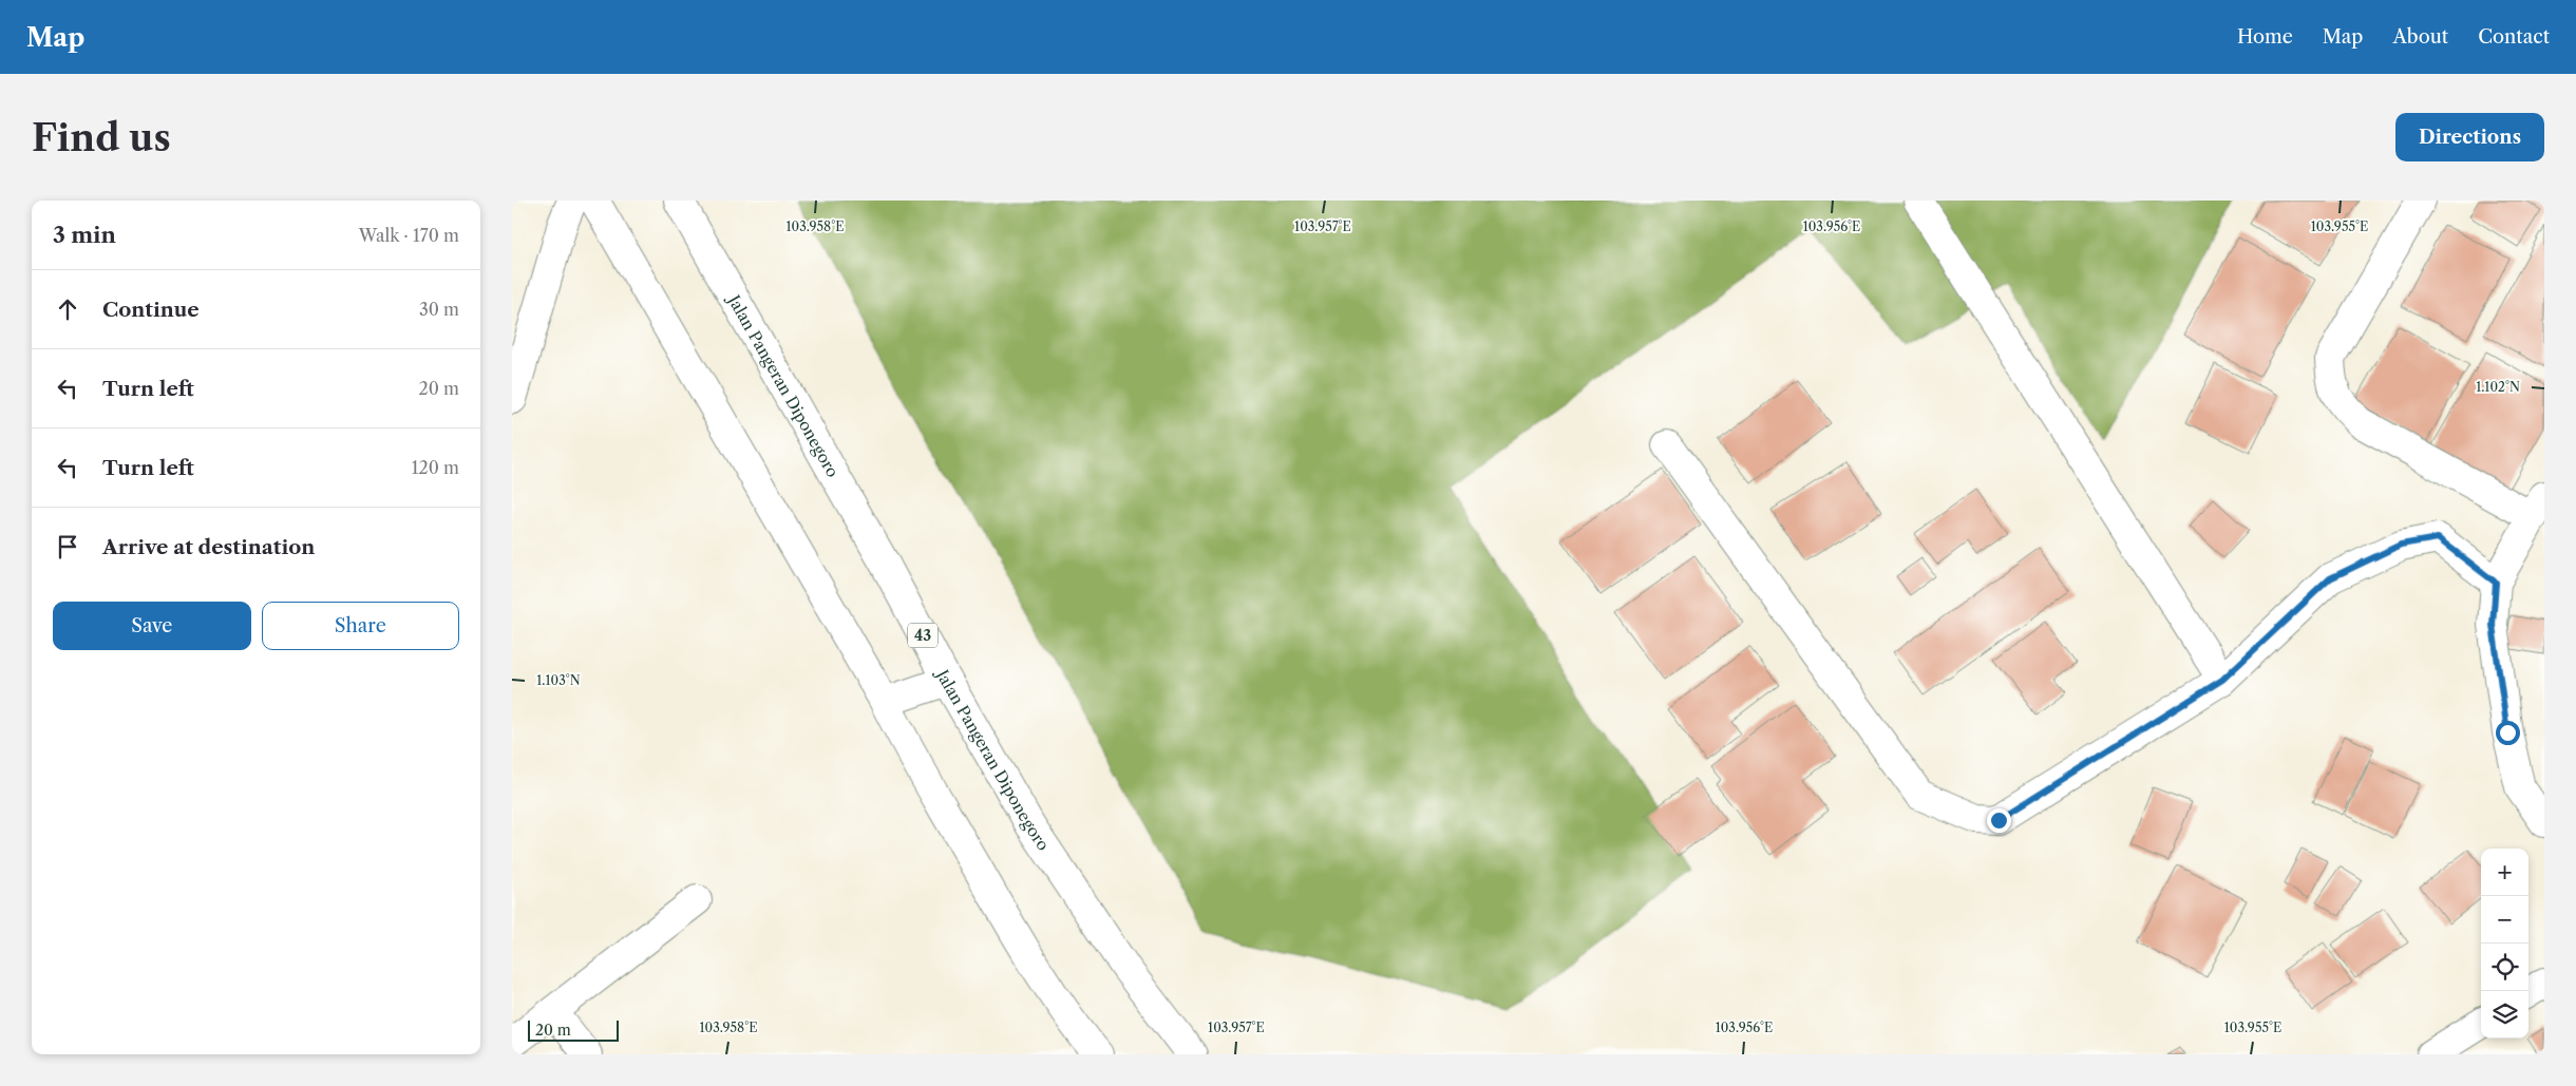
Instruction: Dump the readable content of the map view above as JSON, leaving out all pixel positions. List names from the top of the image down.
{
  "streets": {
    "main road": ["Jalan Pangeran Diponegoro", "43"]
  },
  "scale_bar": "20 m",
  "page": {
    "header": "Map",
    "nav": [
      "Home",
      "Map",
      "About",
      "Contact"
    ],
    "buttons": [
      "Directions",
      ["Save", "Share"]
    ],
    "title": "Find us",
    "heading": ["3 min", "Walk · 170 m"],
    "list": [
      ["Continue", "30 m"],
      ["Turn left", "20 m"],
      ["Turn left", "120 m"],
      "Arrive at destination"
    ],
    "map_buttons": ["+", "−"],
    "scale": "20 m"
  },
  "coordinates": [
    "103.958°E",
    "103.957°E",
    "103.956°E",
    "103.955°E",
    "1.102°N",
    "1.103°N"
  ]
}
